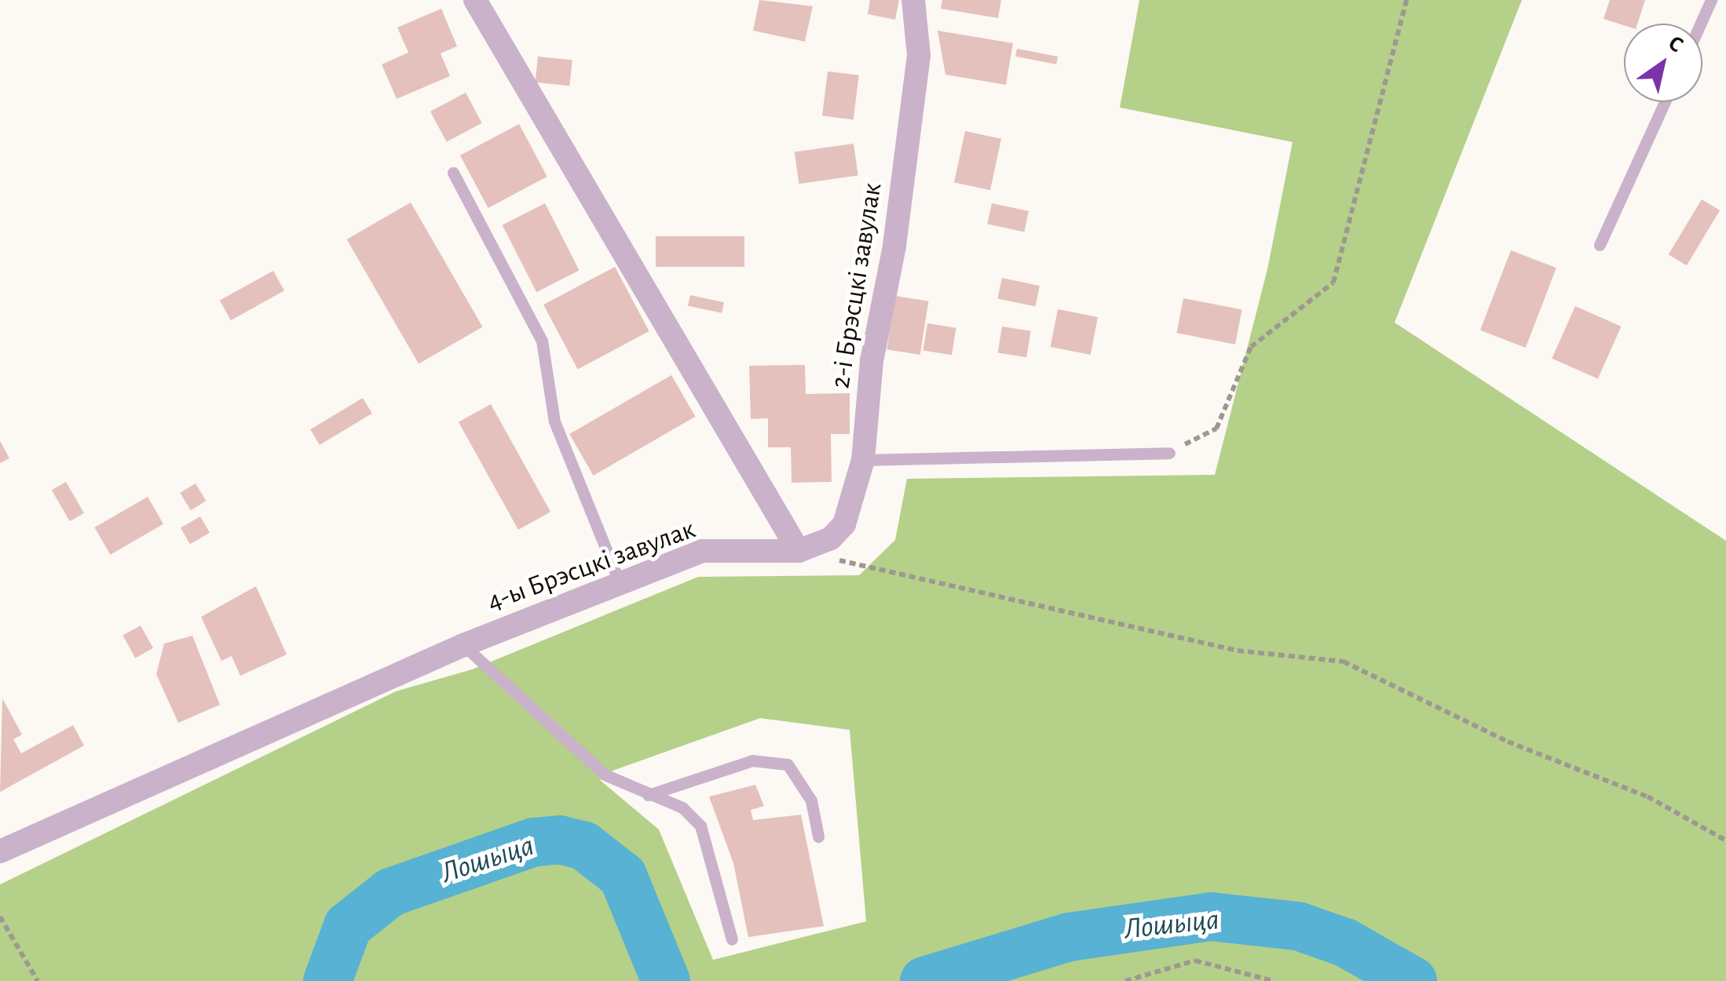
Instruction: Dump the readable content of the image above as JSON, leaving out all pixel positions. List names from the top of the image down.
{
  "streets": {
    "street": ["2-і Брэсцкі завулак", "4-ы Брэсцкі завулак"]
  },
  "crossings": [
    ["2-і Брэсцкі завулак", "4-ы Брэсцкі завулак"]
  ],
  "water": ["Лошыца"],
  "north": "top right"
}
